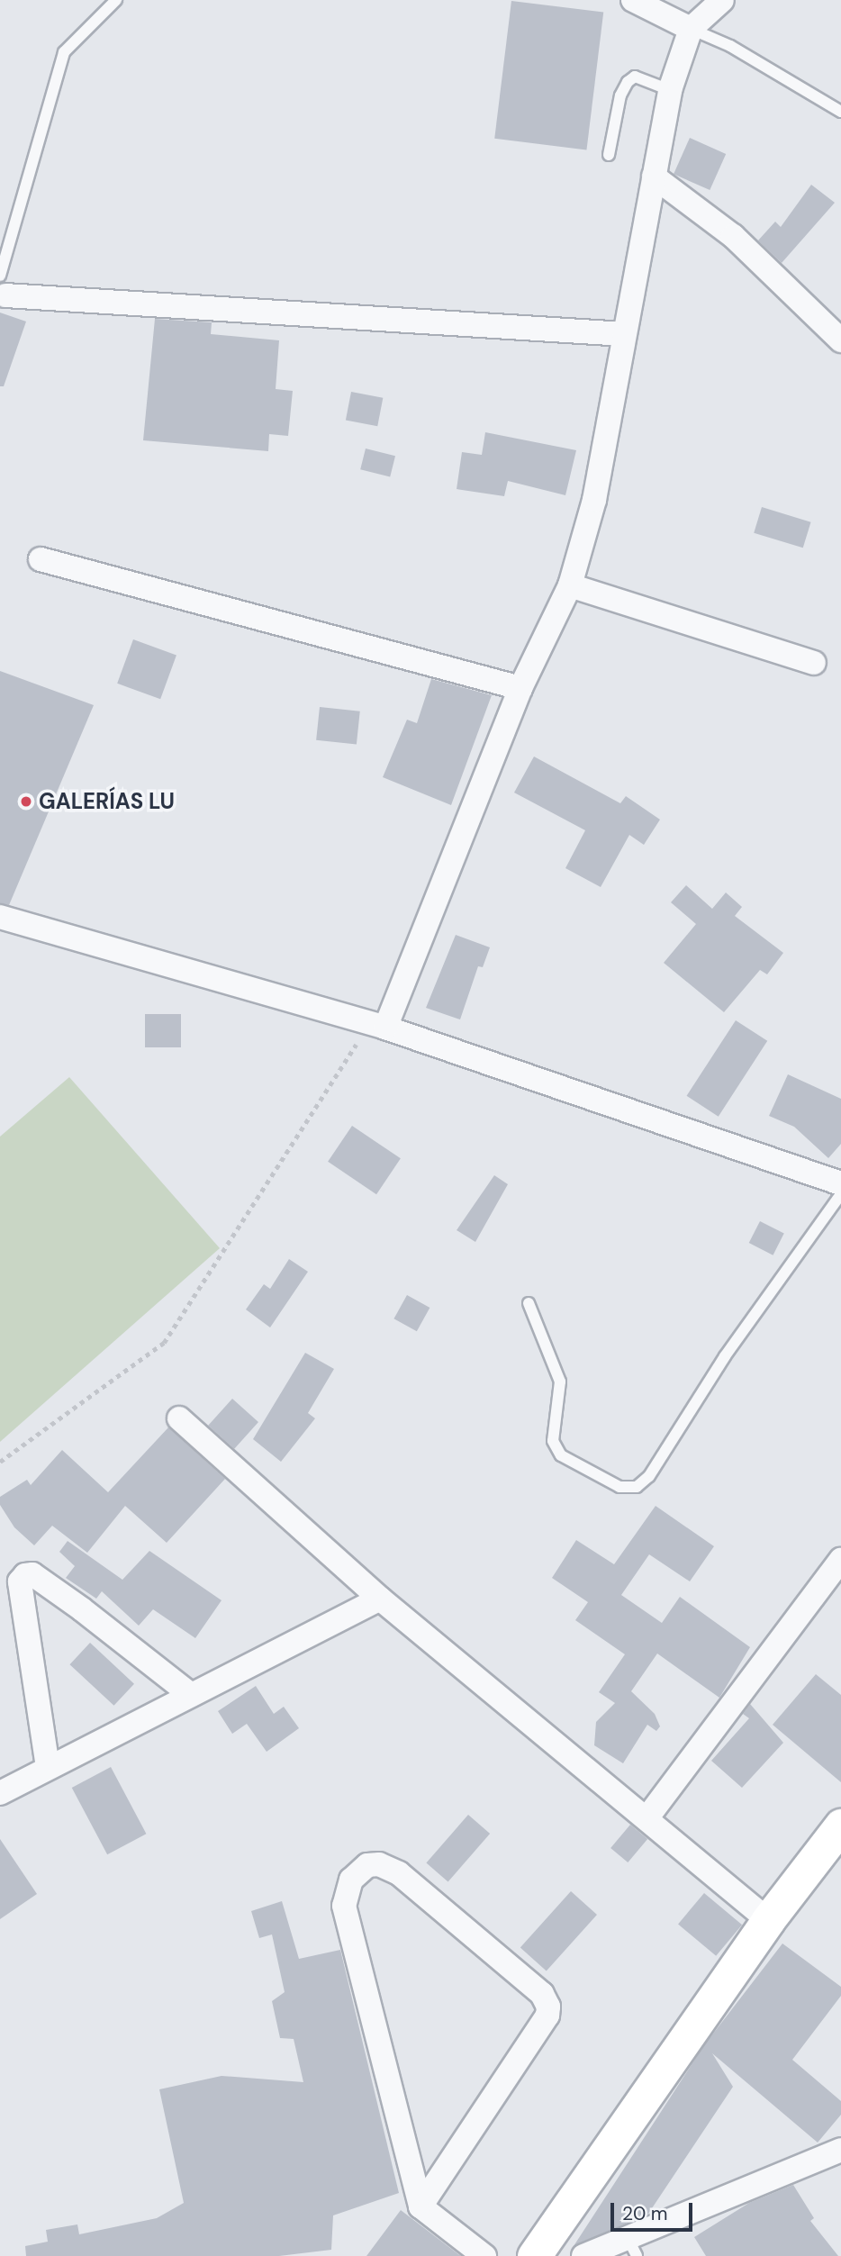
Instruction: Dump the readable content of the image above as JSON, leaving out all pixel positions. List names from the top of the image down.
{
  "places": ["GALERÍAS LU"],
  "scale_bar": "20 m"
}
